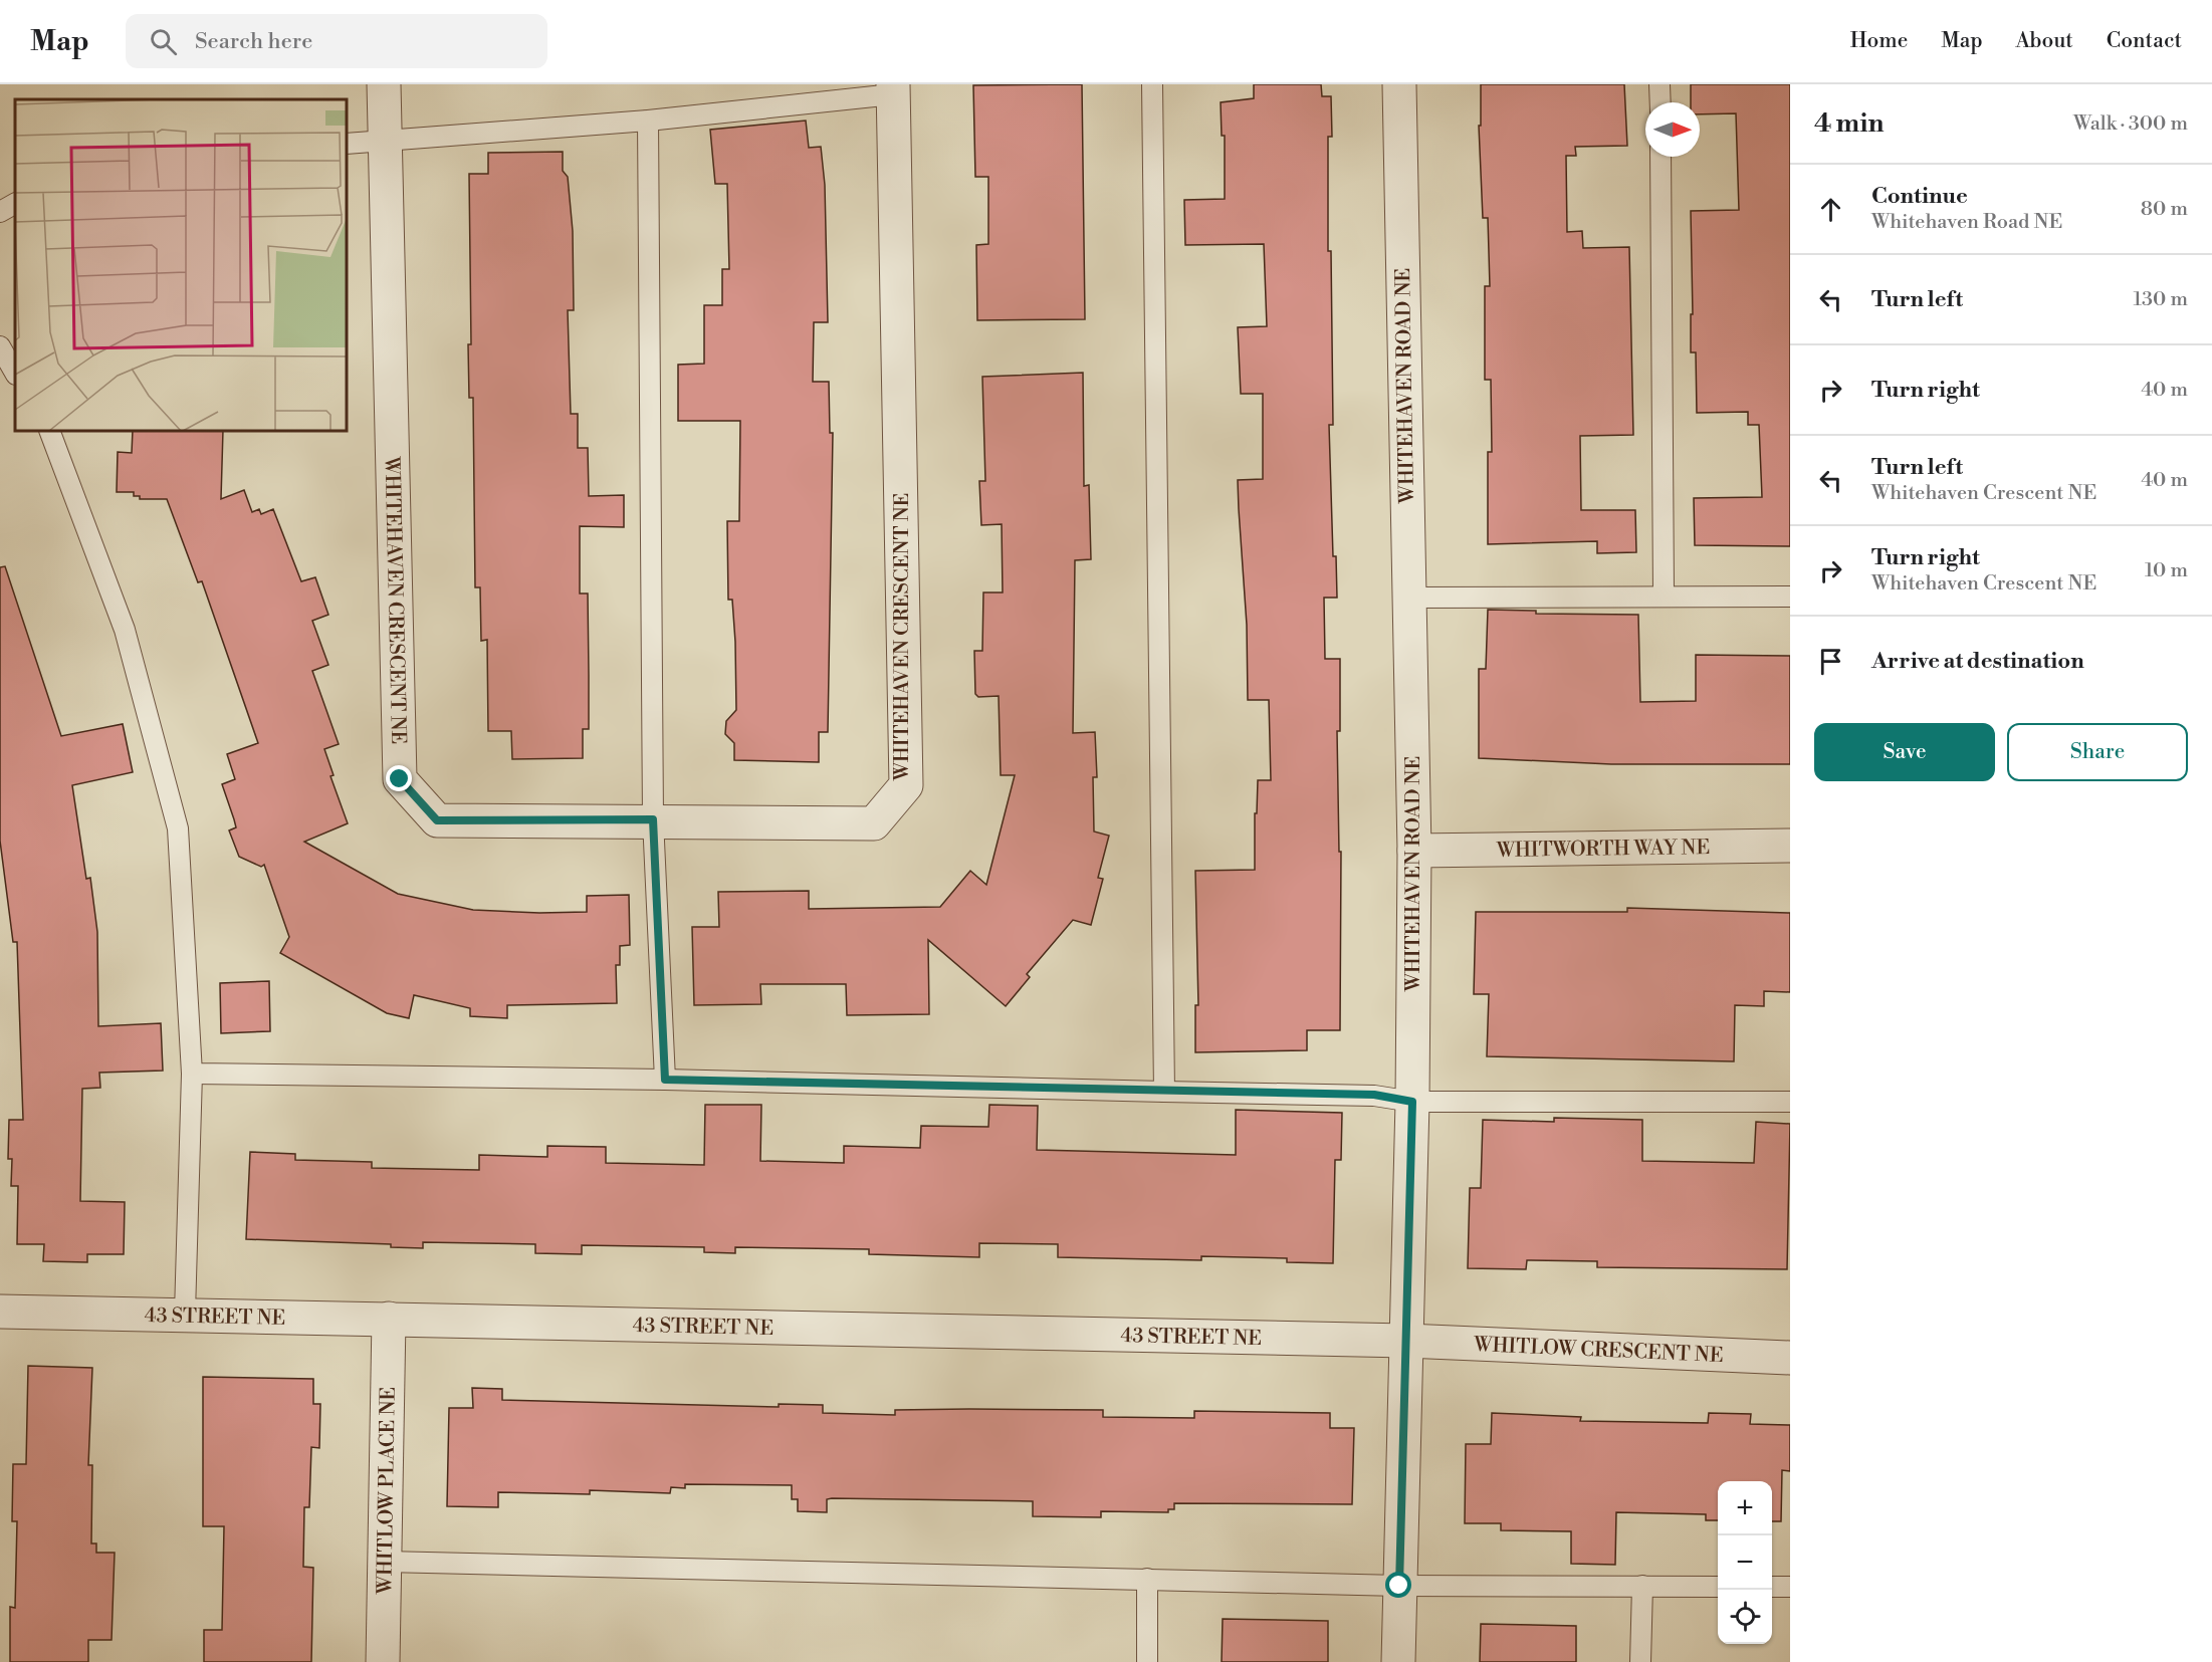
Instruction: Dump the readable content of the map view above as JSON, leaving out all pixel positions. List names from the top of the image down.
{
  "streets": {
    "street": [
      "WHITEHAVEN ROAD NE",
      "WHITEHAVEN CRESCENT NE",
      "WHITWORTH WAY NE",
      "43 STREET NE",
      "WHITLOW CRESCENT NE",
      "WHITLOW PLACE NE"
    ]
  },
  "crossings": [
    ["WHITEHAVEN ROAD NE", "WHITWORTH WAY NE"],
    ["WHITEHAVEN ROAD NE", "43 STREET NE"],
    ["WHITEHAVEN ROAD NE", "WHITLOW CRESCENT NE"],
    ["43 STREET NE", "WHITLOW CRESCENT NE"],
    ["43 STREET NE", "WHITLOW PLACE NE"]
  ],
  "north": "right",
  "page": {
    "header": "Map",
    "search": "Search here",
    "nav": [
      "Home",
      "Map",
      "About",
      "Contact"
    ],
    "heading": ["4 min", "Walk · 300 m"],
    "list": [
      ["Continue", "Whitehaven Road NE", "80 m"],
      ["Turn left", "130 m"],
      ["Turn right", "40 m"],
      ["Turn left", "Whitehaven Crescent NE", "40 m"],
      ["Turn right", "Whitehaven Crescent NE", "10 m"],
      "Arrive at destination"
    ],
    "buttons": ["Save", "Share"],
    "map_buttons": ["+", "−"]
  }
}
